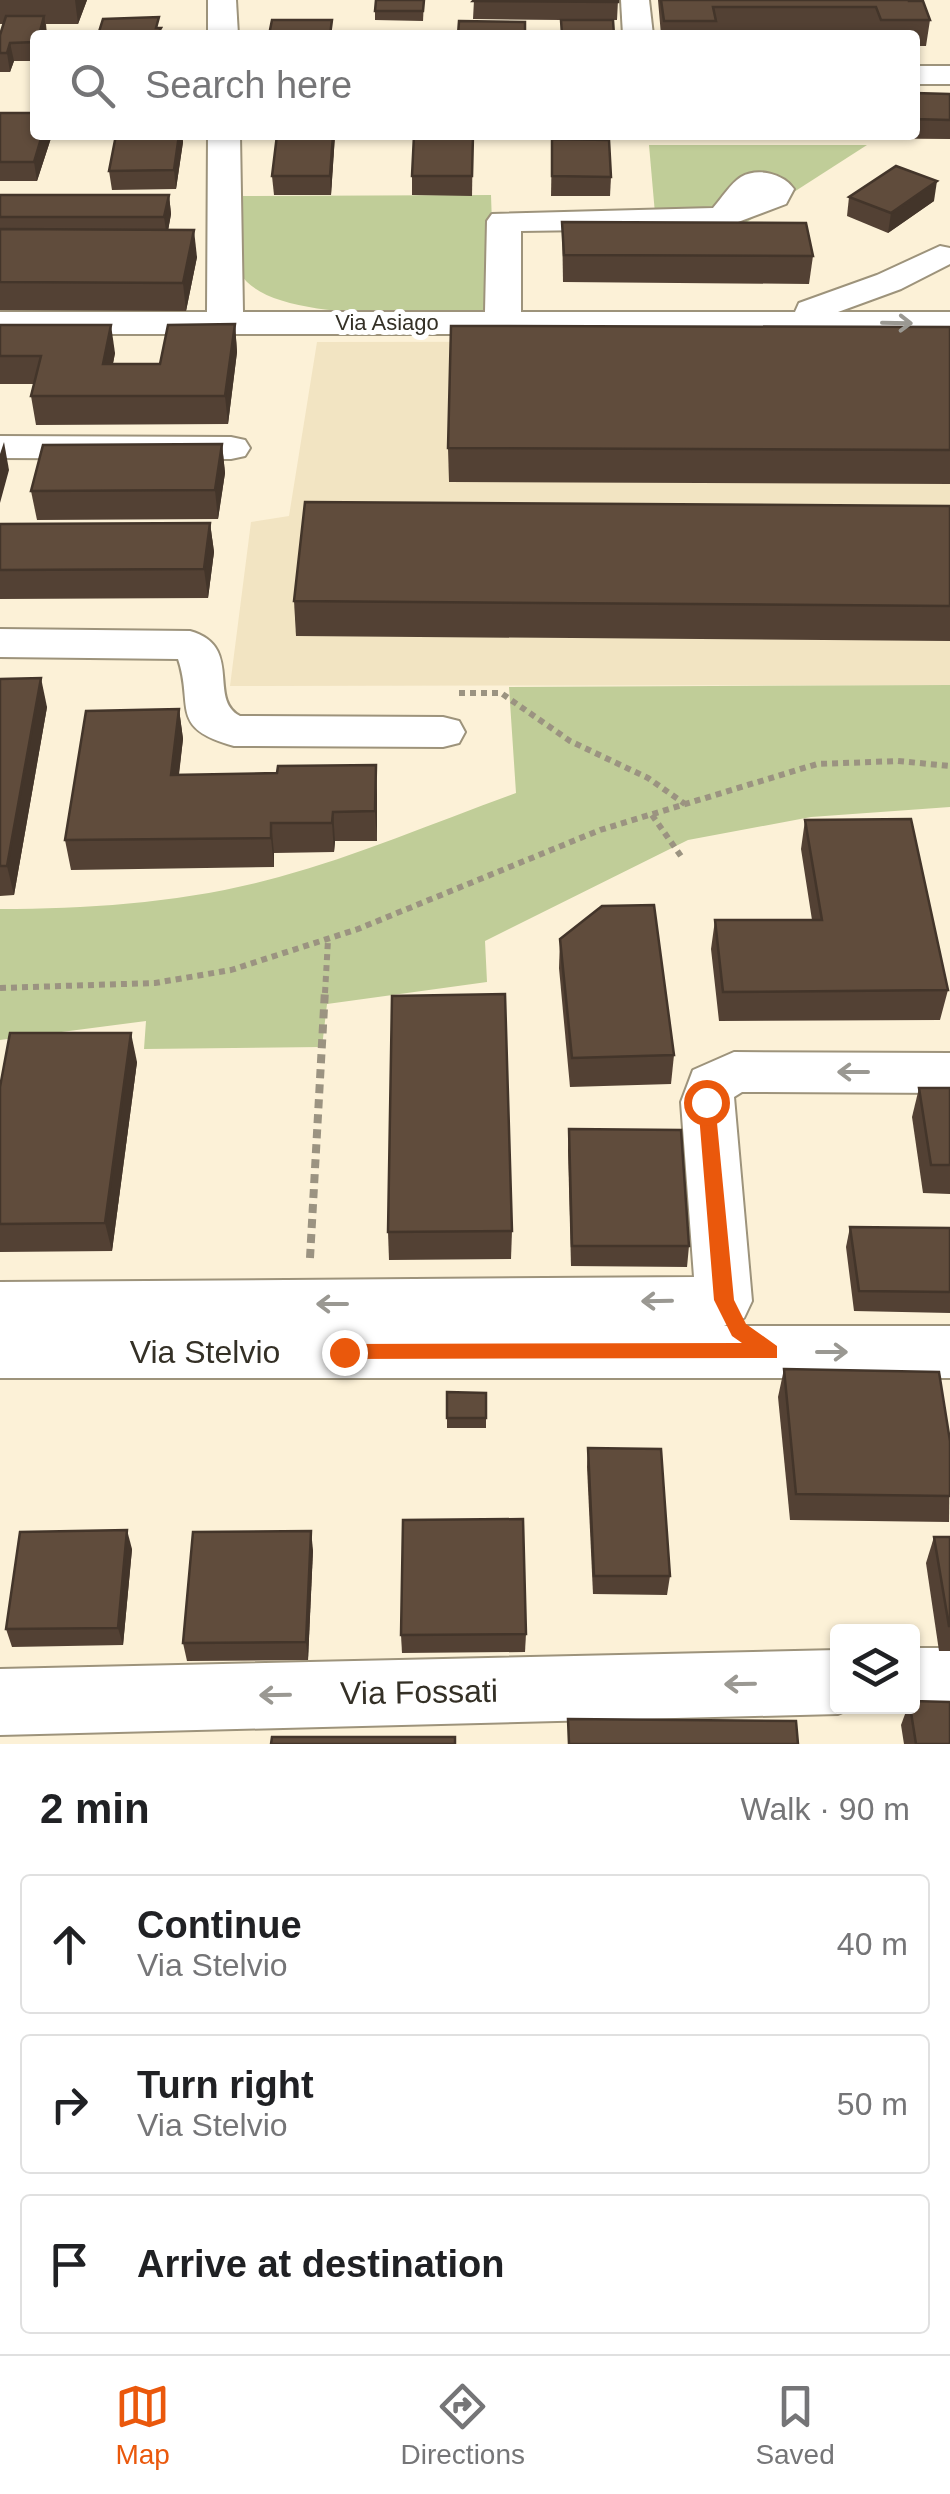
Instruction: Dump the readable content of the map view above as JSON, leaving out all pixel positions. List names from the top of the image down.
{
  "streets": {
    "street": ["Via Asiago", "Via Stelvio", "Via Fossati"]
  },
  "one_way": ["Via Fossati"],
  "page": {
    "search": "Search here",
    "heading": ["2 min", "Walk · 90 m"],
    "list": [
      ["Continue", "Via Stelvio", "40 m"],
      ["Turn right", "Via Stelvio", "50 m"],
      "Arrive at destination"
    ],
    "nav": ["Map", "Directions", "Saved"]
  }
}
